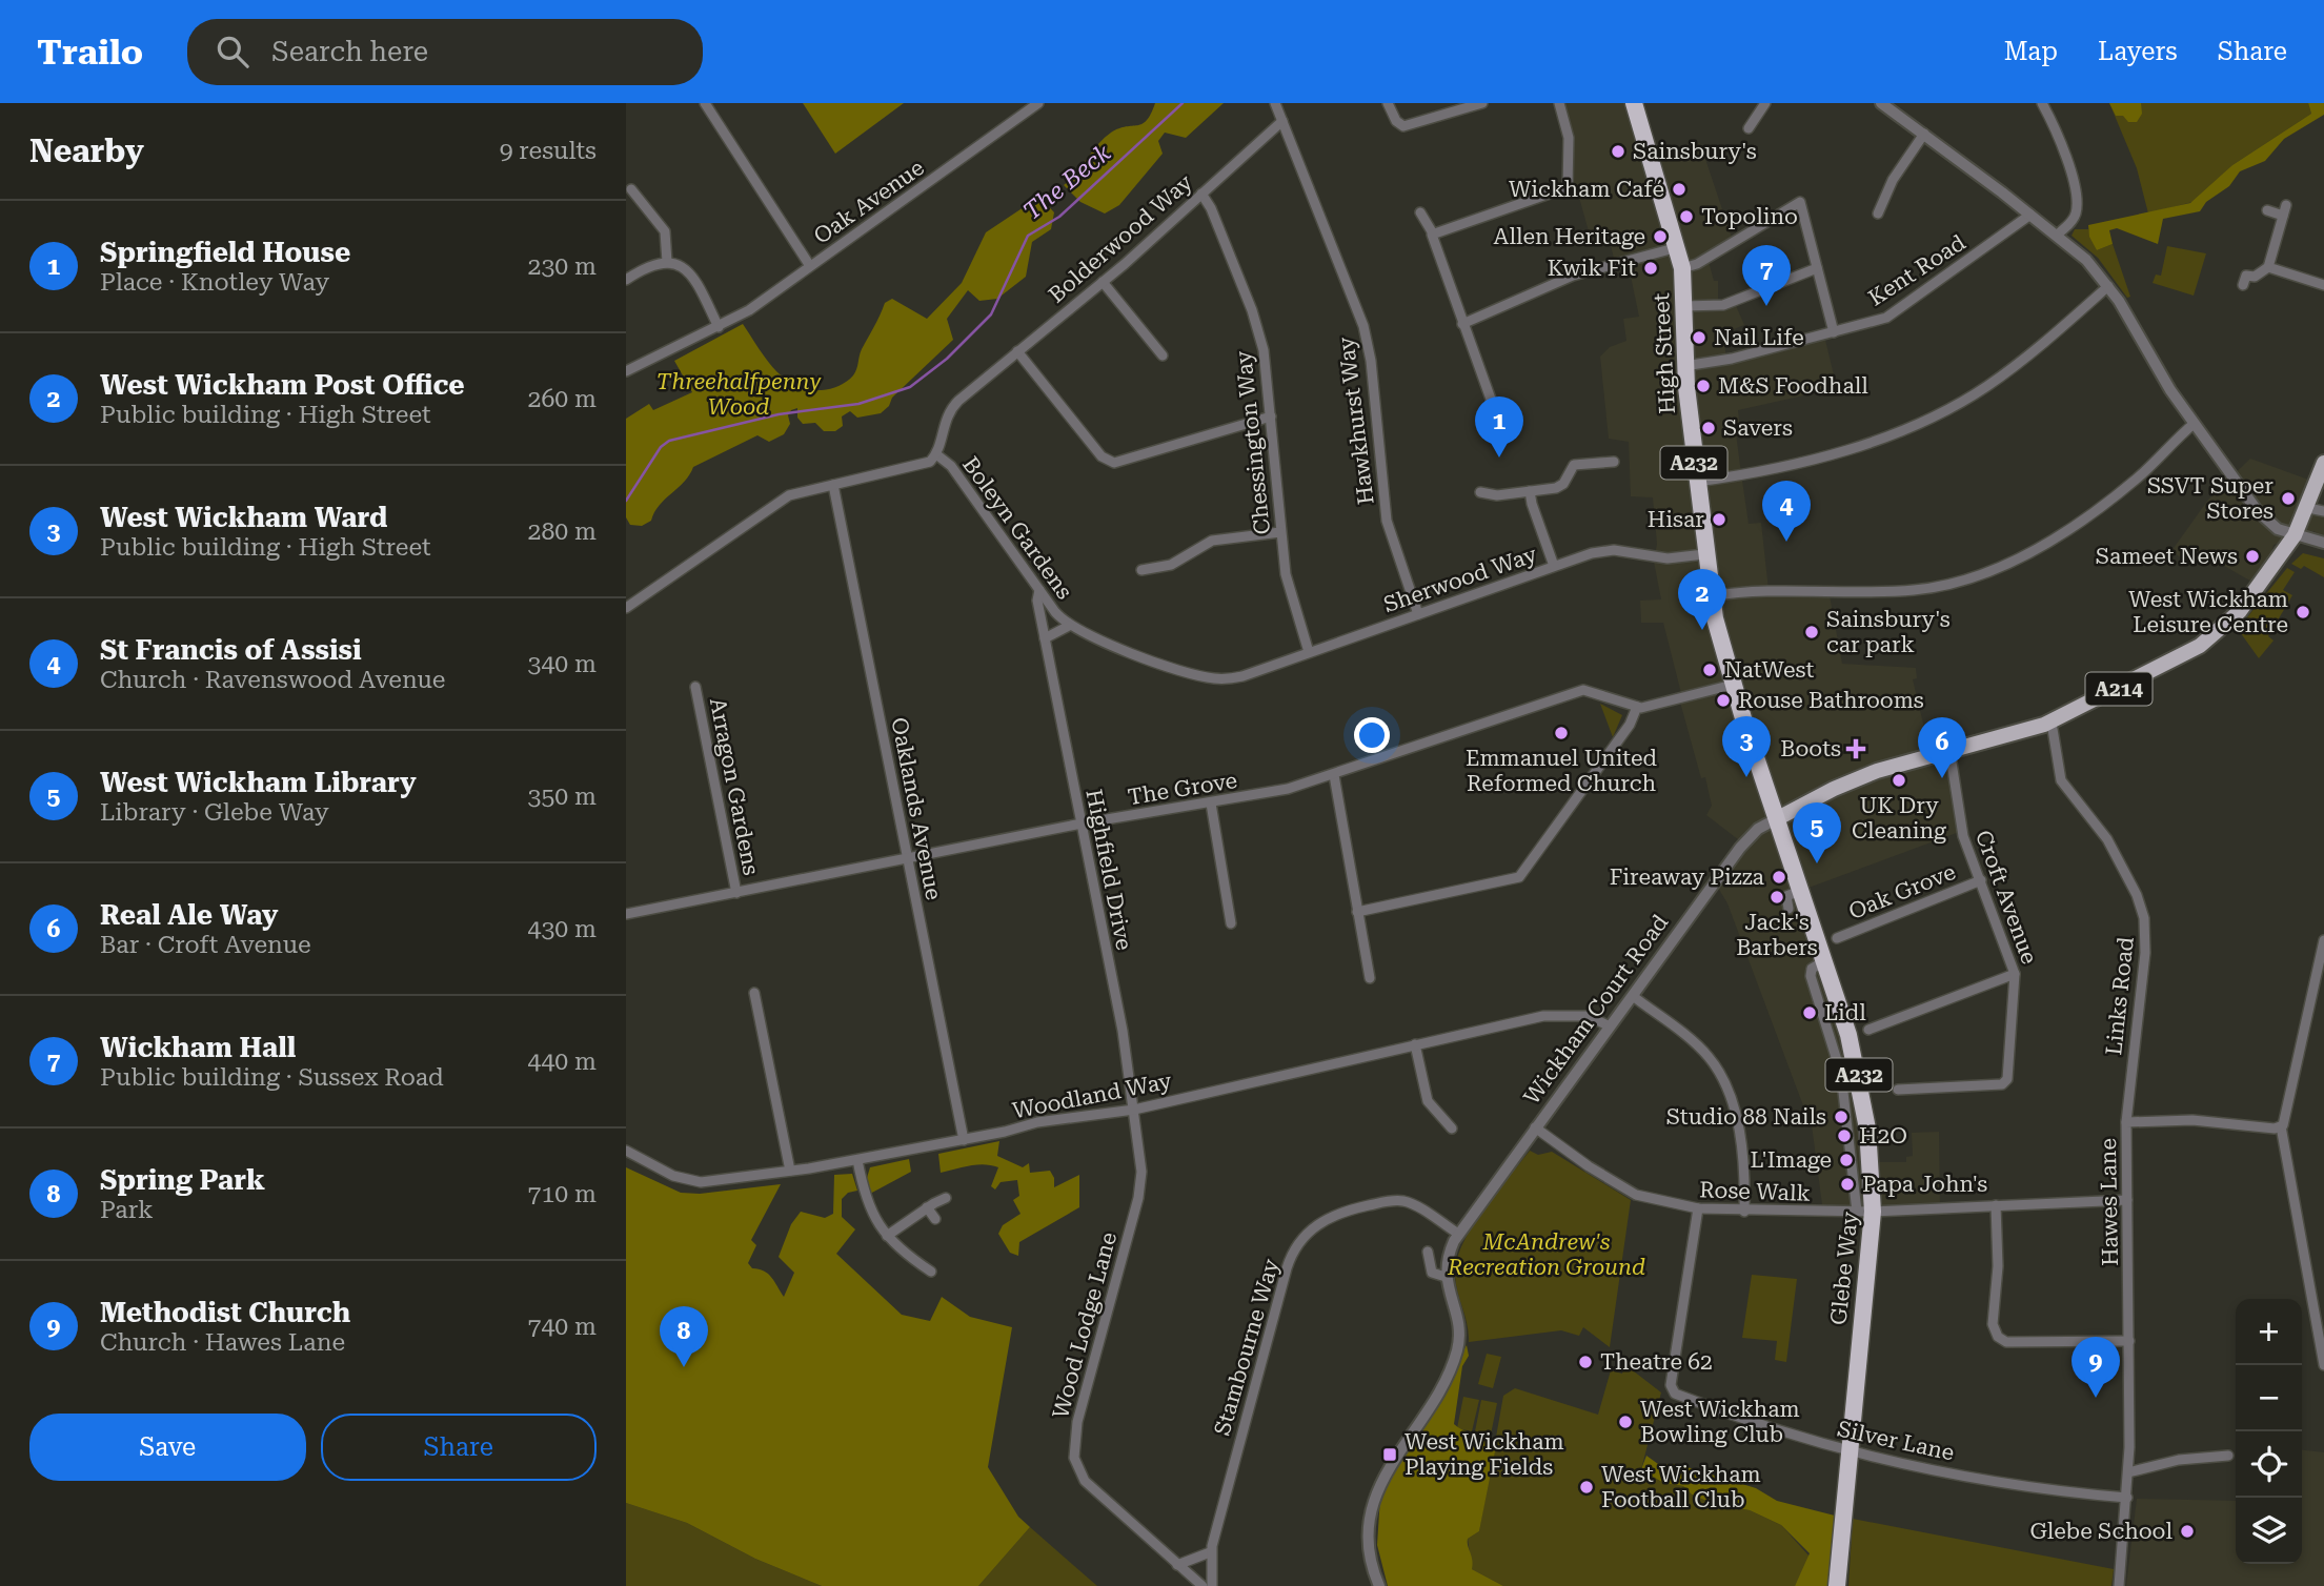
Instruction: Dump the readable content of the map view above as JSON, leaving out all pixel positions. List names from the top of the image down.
{
  "streets": {
    "highway": ["High Street", "A232", "Glebe Way"],
    "main road": ["A214"],
    "street": [
      "Oak Avenue",
      "Bolderwood Way",
      "Kent Road",
      "Hawkhurst Way",
      "Chessington Way",
      "Boleyn Gardens",
      "Sherwood Way",
      "Arragon Gardens",
      "The Grove",
      "Oaklands Avenue",
      "Highfield Drive",
      "Oak Grove",
      "Croft Avenue",
      "Links Road",
      "Wickham Court Road",
      "Woodland Way",
      "Rose Walk",
      "Hawes Lane",
      "Wood Lodge Lane",
      "Stambourne Way",
      "Silver Lane"
    ]
  },
  "crossings": [
    ["Bolderwood Way", "Hawkhurst Way"],
    ["Bolderwood Way", "Chessington Way"],
    ["Bolderwood Way", "Boleyn Gardens"],
    ["Kent Road", "High Street"],
    ["High Street", "Sherwood Way"],
    ["High Street", "A214"],
    ["High Street", "Wickham Court Road"],
    ["High Street", "Glebe Way"],
    ["Hawkhurst Way", "Sherwood Way"],
    ["Chessington Way", "Sherwood Way"],
    ["Boleyn Gardens", "Sherwood Way"],
    ["Boleyn Gardens", "Highfield Drive"],
    ["A214", "Croft Avenue"],
    ["A214", "Links Road"],
    ["A214", "Wickham Court Road"],
    ["A214", "Glebe Way"],
    ["Arragon Gardens", "The Grove"],
    ["The Grove", "Oaklands Avenue"],
    ["The Grove", "Highfield Drive"],
    ["Oaklands Avenue", "Woodland Way"],
    ["Highfield Drive", "Woodland Way"],
    ["Highfield Drive", "Wood Lodge Lane"],
    ["Oak Grove", "Croft Avenue"],
    ["Links Road", "Hawes Lane"],
    ["Wickham Court Road", "Woodland Way"],
    ["Wickham Court Road", "Rose Walk"],
    ["Wickham Court Road", "Glebe Way"],
    ["Wickham Court Road", "Stambourne Way"],
    ["Woodland Way", "Wood Lodge Lane"],
    ["Rose Walk", "Hawes Lane"],
    ["Rose Walk", "Glebe Way"],
    ["Rose Walk", "Silver Lane"],
    ["Hawes Lane", "Silver Lane"],
    ["Glebe Way", "Silver Lane"]
  ],
  "water": ["The Beck"],
  "parks": ["Threehalfpenny Wood", "McAndrew's Recreation Ground"],
  "places": {
    "other": [
      "Sainsbury's",
      "Wickham Café",
      "Topolino",
      "Allen Heritage",
      "Kwik Fit",
      "Nail Life",
      "M&S Foodhall",
      "Savers",
      "SSVT Super Stores",
      "Hisar",
      "Sameet News",
      "West Wickham Leisure Centre",
      "Sainsbury's car park",
      "NatWest",
      "Rouse Bathrooms",
      "Emmanuel United Reformed Church",
      "UK Dry Cleaning",
      "Fireaway Pizza",
      "Jack's Barbers",
      "Lidl",
      "Studio 88 Nails",
      "H2O",
      "L'Image",
      "Papa John's",
      "Theatre 62",
      "West Wickham Bowling Club",
      "West Wickham Football Club",
      "Glebe School"
    ],
    "health": ["Boots"],
    "transit": ["West Wickham Playing Fields"]
  },
  "page": {
    "header": "Trailo",
    "search": "Search here",
    "nav": ["Map", "Layers", "Share"],
    "heading": ["Nearby", "9 results"],
    "list": [
      {
        "mark": "1",
        "name": "Springfield House",
        "note": "Place · Knotley Way",
        "value": "230 m"
      },
      {
        "mark": "2",
        "name": "West Wickham Post Office",
        "note": "Public building · High Street",
        "value": "260 m"
      },
      {
        "mark": "3",
        "name": "West Wickham Ward",
        "note": "Public building · High Street",
        "value": "280 m"
      },
      {
        "mark": "4",
        "name": "St Francis of Assisi",
        "note": "Church · Ravenswood Avenue",
        "value": "340 m"
      },
      {
        "mark": "5",
        "name": "West Wickham Library",
        "note": "Library · Glebe Way",
        "value": "350 m"
      },
      {
        "mark": "6",
        "name": "Real Ale Way",
        "note": "Bar · Croft Avenue",
        "value": "430 m"
      },
      {
        "mark": "7",
        "name": "Wickham Hall",
        "note": "Public building · Sussex Road",
        "value": "440 m"
      },
      {
        "mark": "8",
        "name": "Spring Park",
        "note": "Park",
        "value": "710 m"
      },
      {
        "mark": "9",
        "name": "Methodist Church",
        "note": "Church · Hawes Lane",
        "value": "740 m"
      }
    ],
    "pins": [
      "7",
      "1",
      "4",
      "2",
      "3",
      "6",
      "5",
      "8",
      "9"
    ],
    "map_buttons": ["+", "−"],
    "buttons": ["Save", "Share"]
  }
}
